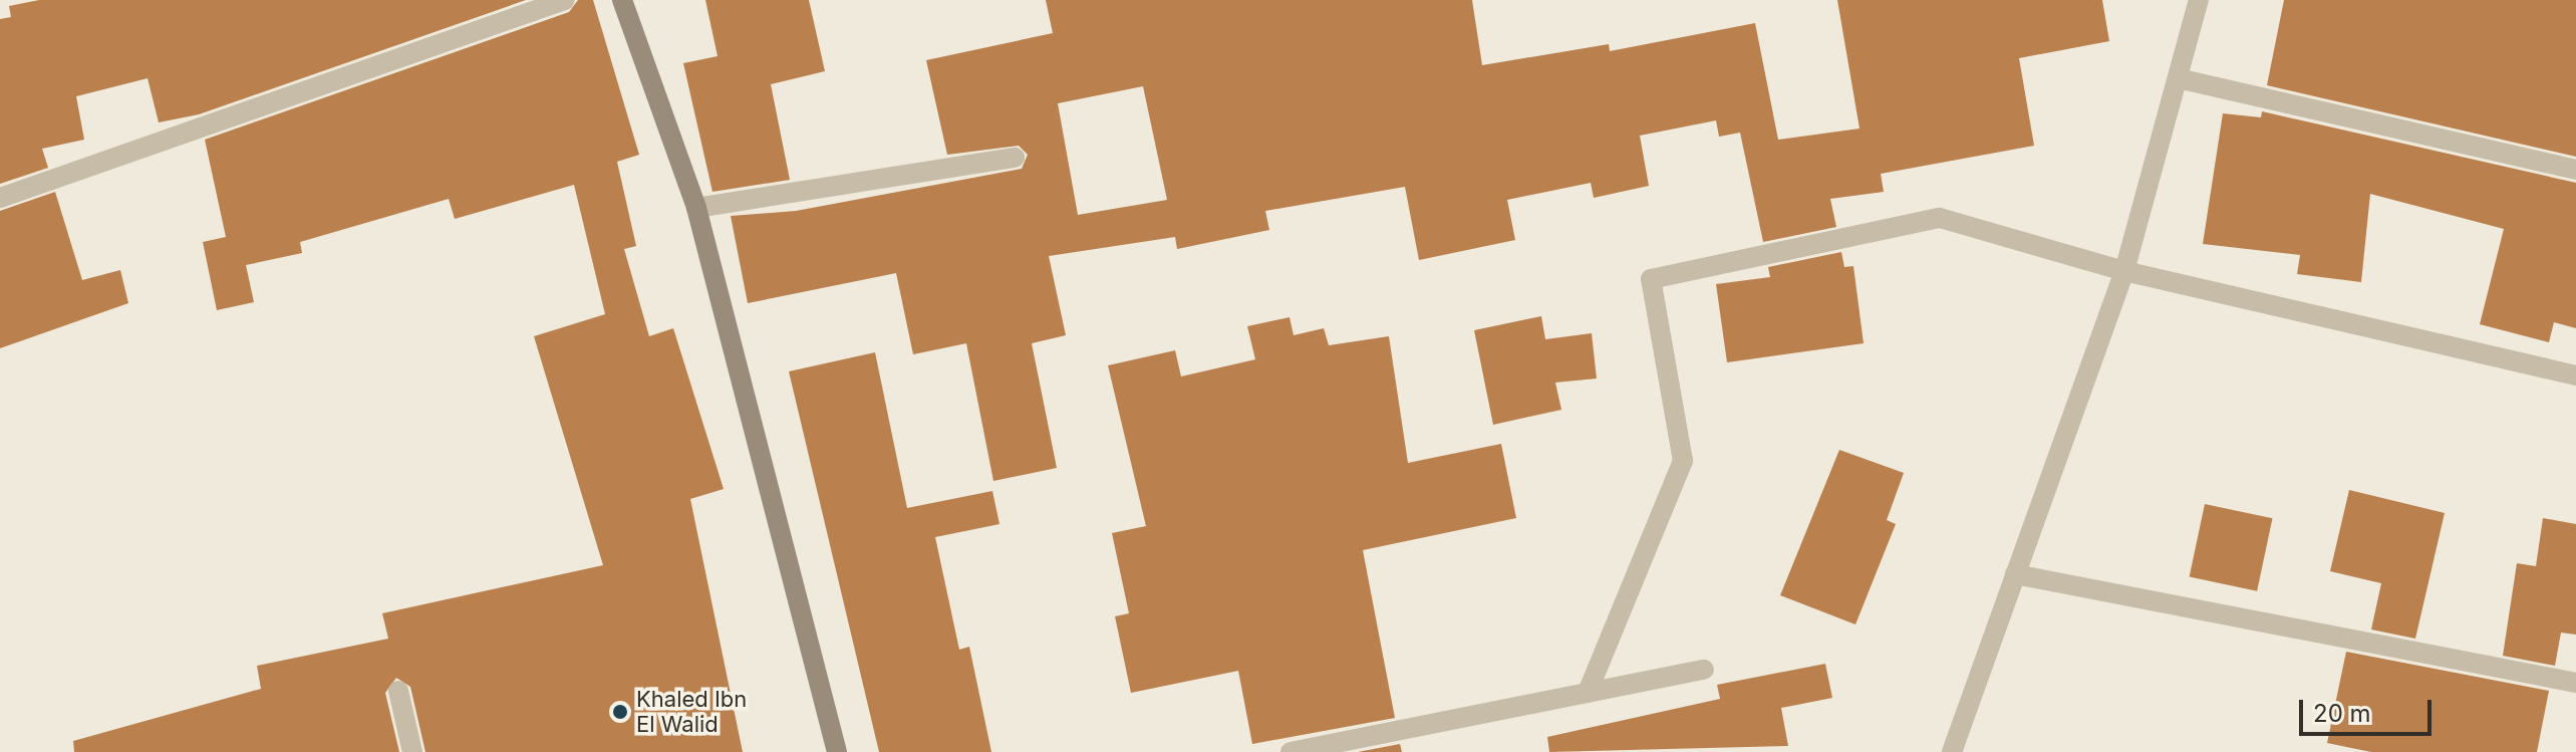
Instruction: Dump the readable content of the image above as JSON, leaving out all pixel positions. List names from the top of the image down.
{
  "places": ["Khaled Ibn El Walid"],
  "scale_bar": "20 m"
}
